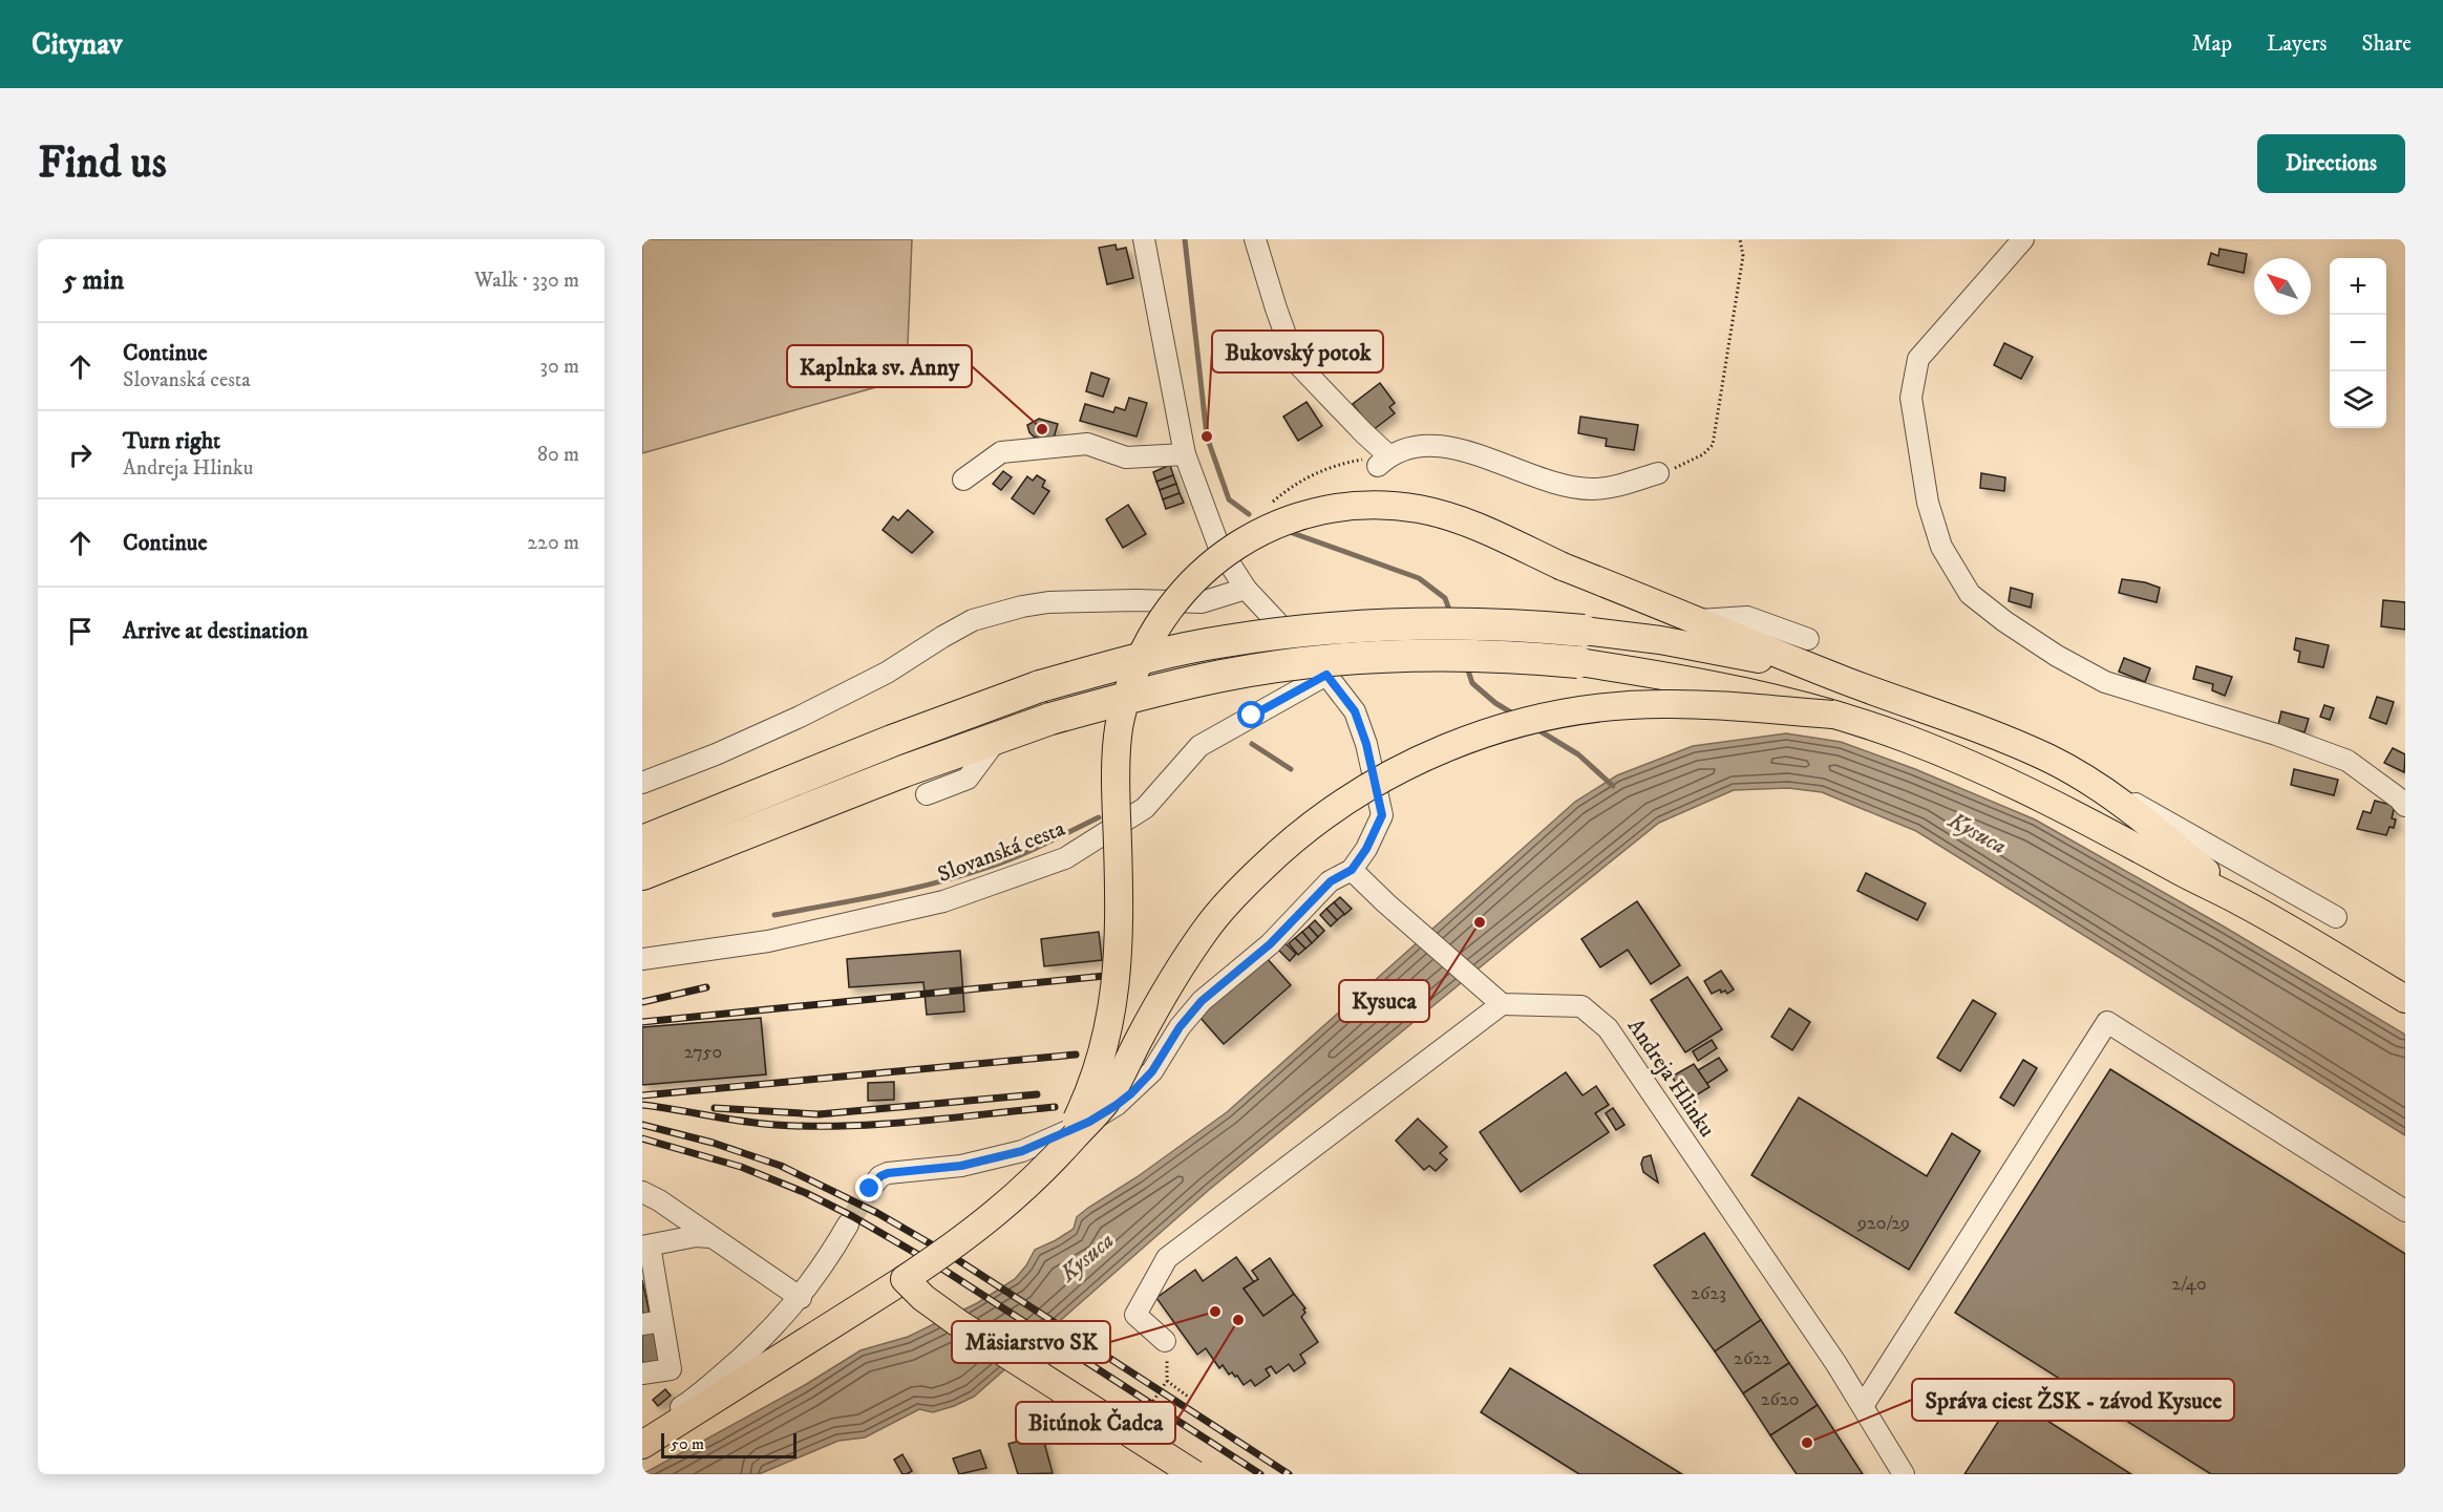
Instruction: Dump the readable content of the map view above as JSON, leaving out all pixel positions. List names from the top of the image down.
{
  "streets": {
    "street": ["Slovanská cesta", "Andreja Hlinku"]
  },
  "water": ["Kysuca"],
  "places": [
    "Kaplnka sv. Anny",
    "Bukovský potok",
    "Kysuca",
    "Mäsiarstvo SK",
    "Bitúnok Čadca",
    "Správa ciest ŽSK - závod Kysuce"
  ],
  "house_numbers": [
    "2750",
    "920/29",
    "2/40",
    "2623",
    "2622",
    "2620"
  ],
  "scale_bar": "50 m",
  "north": "top left",
  "page": {
    "header": "Citynav",
    "nav": ["Map", "Layers", "Share"],
    "buttons": "Directions",
    "title": "Find us",
    "heading": ["5 min", "Walk · 330 m"],
    "map_buttons": ["+", "−"],
    "list": [
      ["Continue", "Slovanská cesta", "30 m"],
      ["Turn right", "Andreja Hlinku", "80 m"],
      ["Continue", "220 m"],
      "Arrive at destination"
    ],
    "scale": "50 m"
  }
}
